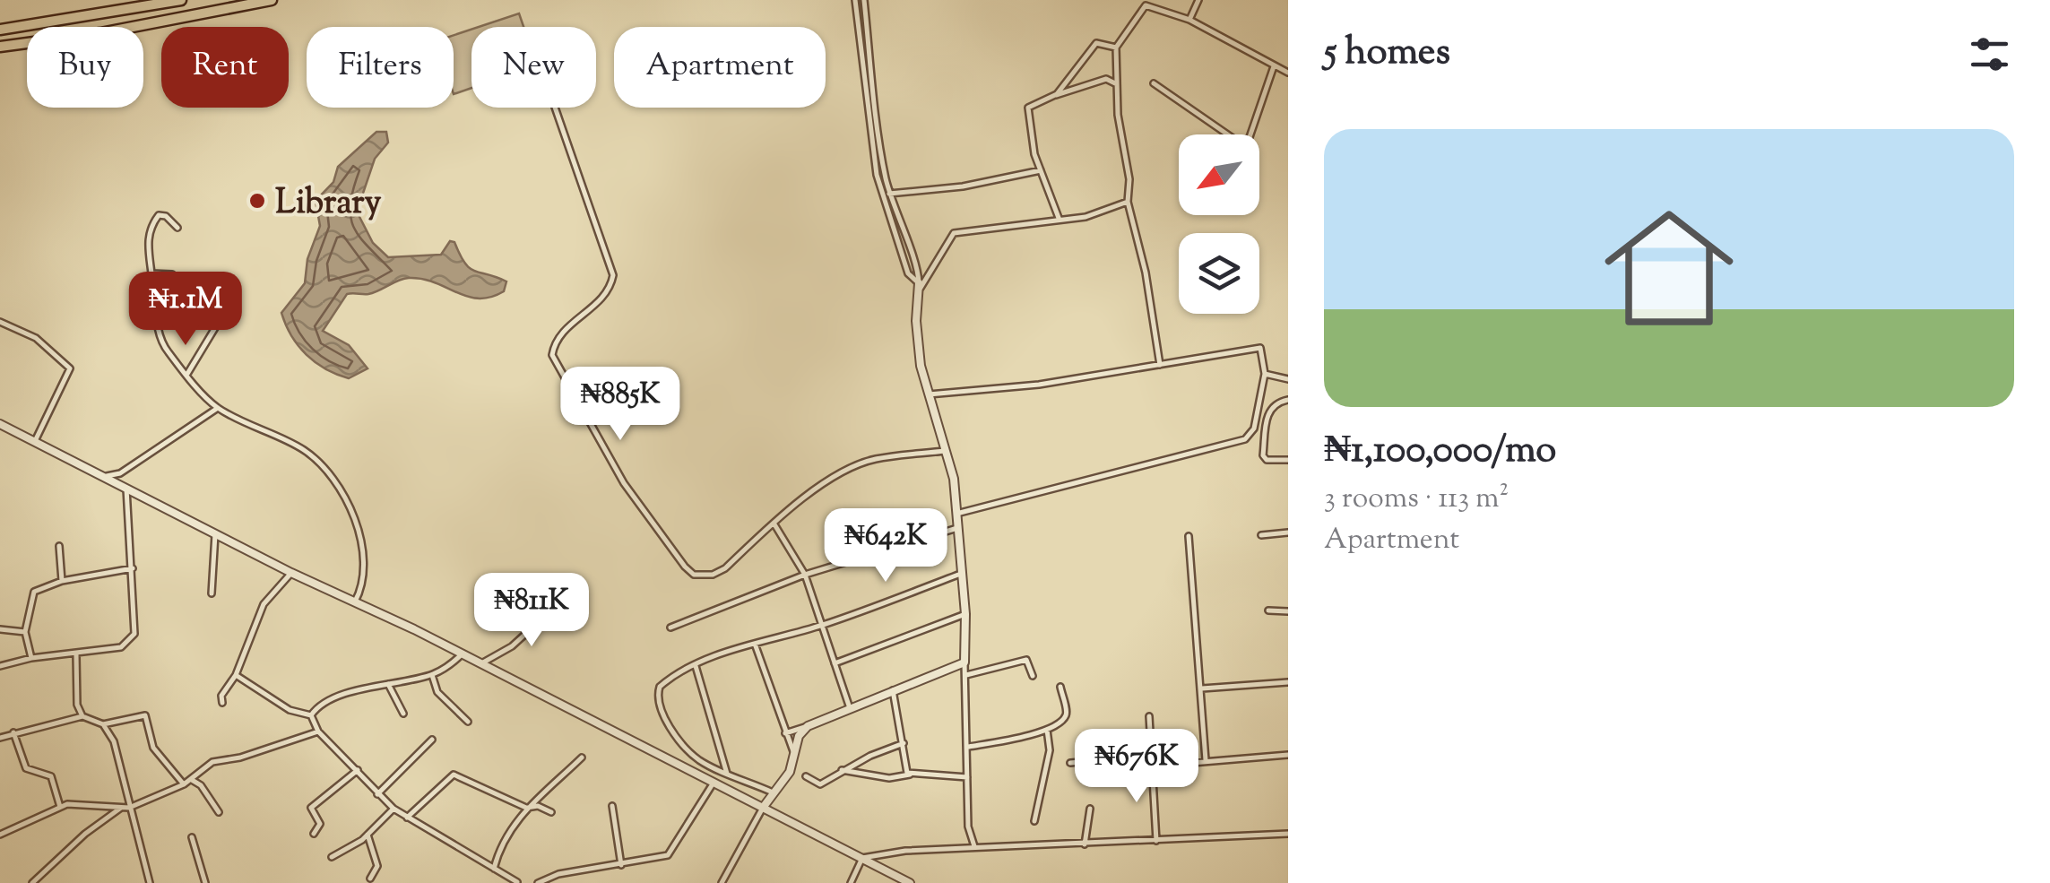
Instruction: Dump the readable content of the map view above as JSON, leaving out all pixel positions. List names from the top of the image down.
{
  "places": ["Library"],
  "north": "bottom left",
  "page": {
    "heading": "5 homes",
    "chip": [
      "Buy",
      "Rent",
      "Filters",
      "New",
      "Apartment"
    ],
    "list": [
      {
        "name": "₦1,100,000/mo",
        "note": "3 rooms · 113 m² · Apartment"
      }
    ],
    "price": [
      "₦1.1M",
      "₦885K",
      "₦642K",
      "₦811K",
      "₦676K"
    ]
  }
}
